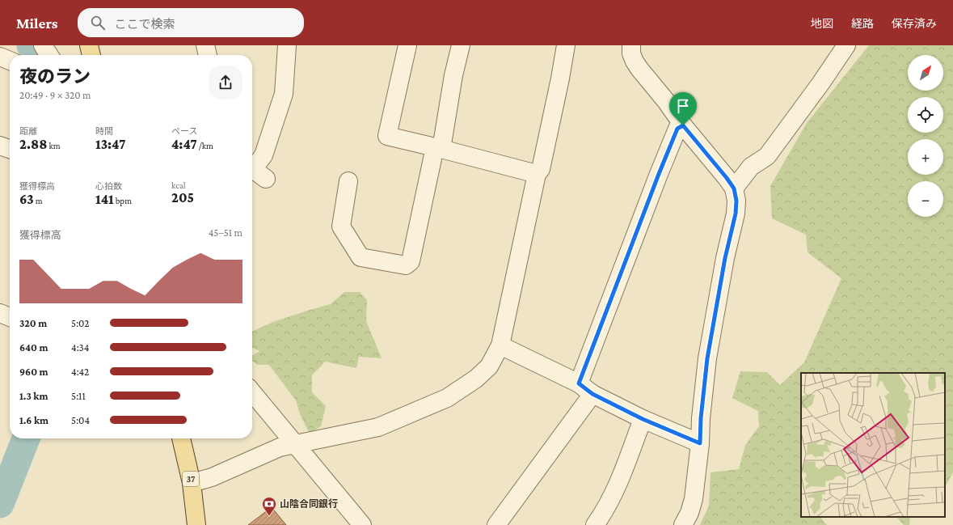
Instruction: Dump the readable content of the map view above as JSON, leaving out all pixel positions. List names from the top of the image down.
{
  "streets": {
    "main road": ["37"]
  },
  "places": {
    "bank": ["山陰合同銀行"]
  },
  "north": "top right",
  "page": {
    "header": "Milers",
    "search": "ここで検索",
    "nav": ["地図", "経路", "保存済み"],
    "map_buttons": ["+", "−"],
    "heading": ["夜のラン", "20:49 · 9 × 320 m"],
    "stats": [
      ["距離", "2.88 km"],
      ["時間", "13:47"],
      ["ペース", "4:47 /km"],
      ["獲得標高", "63 m"],
      ["心拍数", "141 bpm"],
      ["kcal", "205"]
    ],
    "chart": ["獲得標高", "45–51 m"],
    "list": [
      {
        "name": "320 m",
        "note": "5:02"
      },
      {
        "name": "640 m",
        "note": "4:34"
      },
      {
        "name": "960 m",
        "note": "4:42"
      },
      {
        "name": "1.3 km",
        "note": "5:11"
      },
      {
        "name": "1.6 km",
        "note": "5:04"
      }
    ]
  }
}
